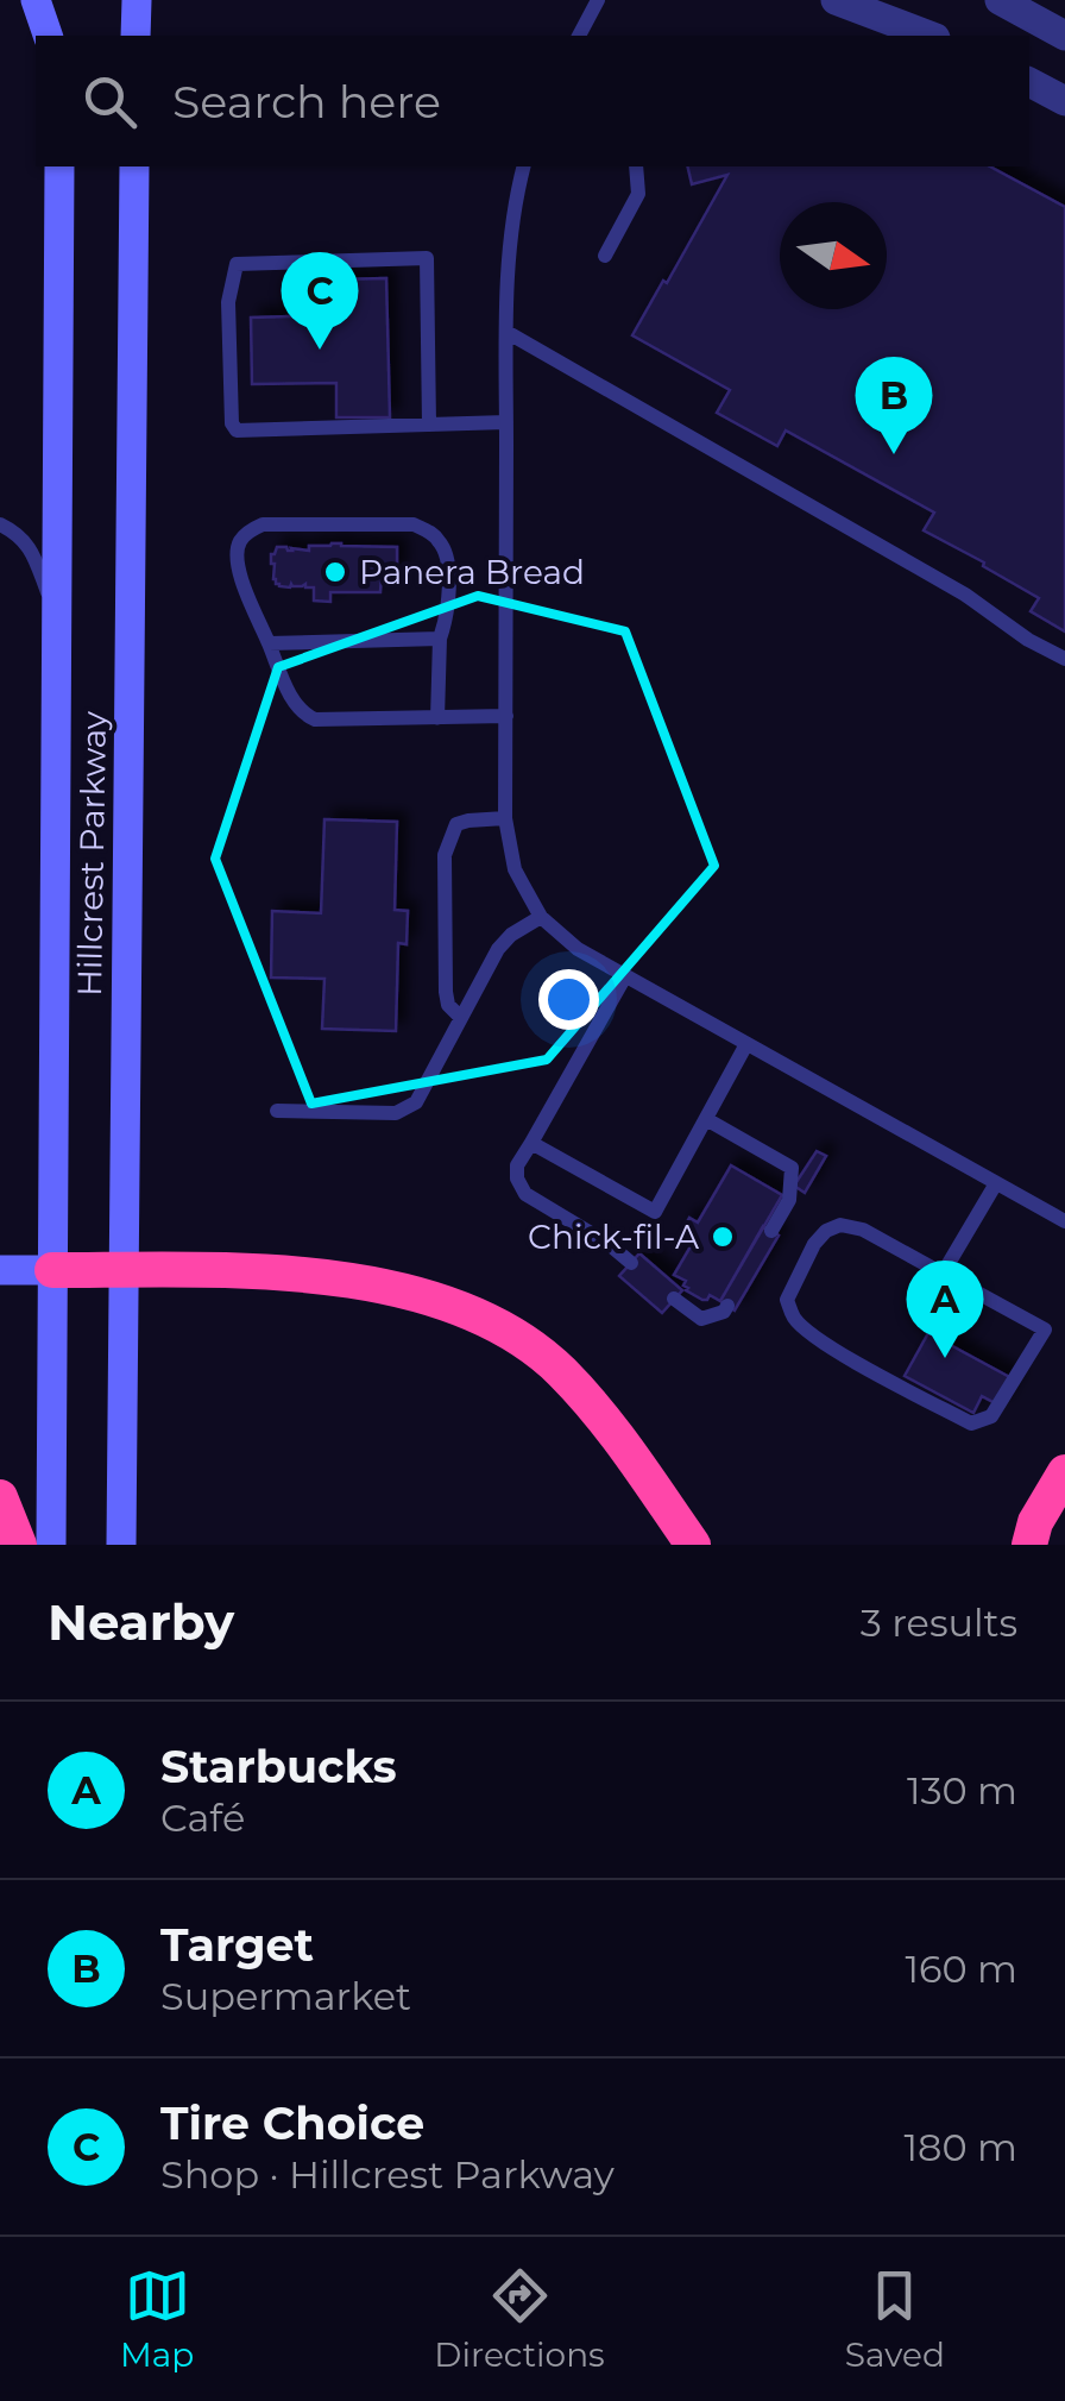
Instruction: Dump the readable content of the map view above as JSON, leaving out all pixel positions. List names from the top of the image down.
{
  "streets": {
    "main road": ["Hillcrest Parkway"]
  },
  "places": ["Panera Bread", "Chick-fil-A"],
  "north": "right",
  "page": {
    "search": "Search here",
    "pins": ["C", "B", "A"],
    "heading": ["Nearby", "3 results"],
    "list": [
      {
        "mark": "A",
        "name": "Starbucks",
        "note": "Café",
        "value": "130 m"
      },
      {
        "mark": "B",
        "name": "Target",
        "note": "Supermarket",
        "value": "160 m"
      },
      {
        "mark": "C",
        "name": "Tire Choice",
        "note": "Shop · Hillcrest Parkway",
        "value": "180 m"
      }
    ],
    "nav": ["Map", "Directions", "Saved"]
  }
}
